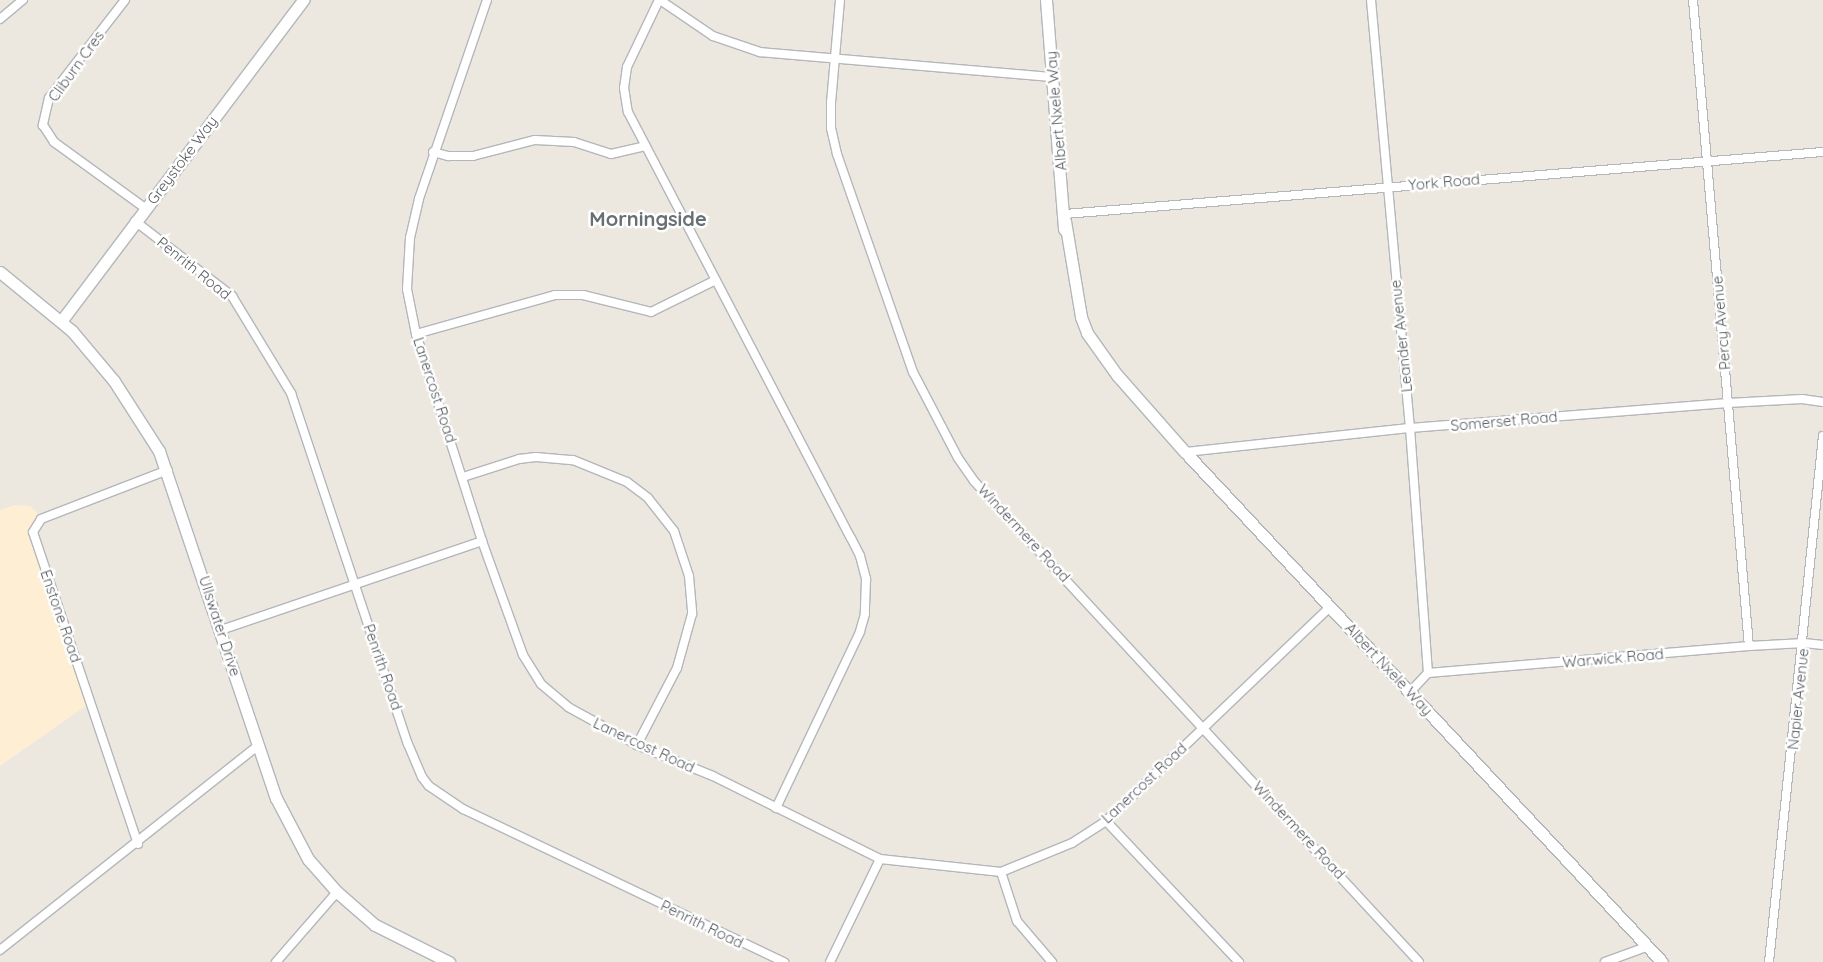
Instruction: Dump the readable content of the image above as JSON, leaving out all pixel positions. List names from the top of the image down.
{
  "streets": {
    "street": [
      "Cliburn Cres",
      "Albert Nxele Way",
      "Greystoke Way",
      "York Road",
      "Penrith Road",
      "Percy Avenue",
      "Leander Avenue",
      "Lanercost Road",
      "Somerset Road",
      "Windermere Road",
      "Enstone Road",
      "Ullswater Drive",
      "Warwick Road",
      "Napier Avenue"
    ]
  },
  "crossings": [
    ["Cliburn Cres", "Greystoke Way"],
    ["Albert Nxele Way", "York Road"],
    ["Albert Nxele Way", "Lanercost Road"],
    ["Albert Nxele Way", "Somerset Road"],
    ["Greystoke Way", "Penrith Road"],
    ["Greystoke Way", "Ullswater Drive"],
    ["York Road", "Percy Avenue"],
    ["York Road", "Leander Avenue"],
    ["Percy Avenue", "Somerset Road"],
    ["Percy Avenue", "Warwick Road"],
    ["Leander Avenue", "Somerset Road"],
    ["Leander Avenue", "Warwick Road"],
    ["Lanercost Road", "Windermere Road"],
    ["Enstone Road", "Ullswater Drive"],
    ["Warwick Road", "Napier Avenue"]
  ],
  "districts": ["Morningside"]
}
